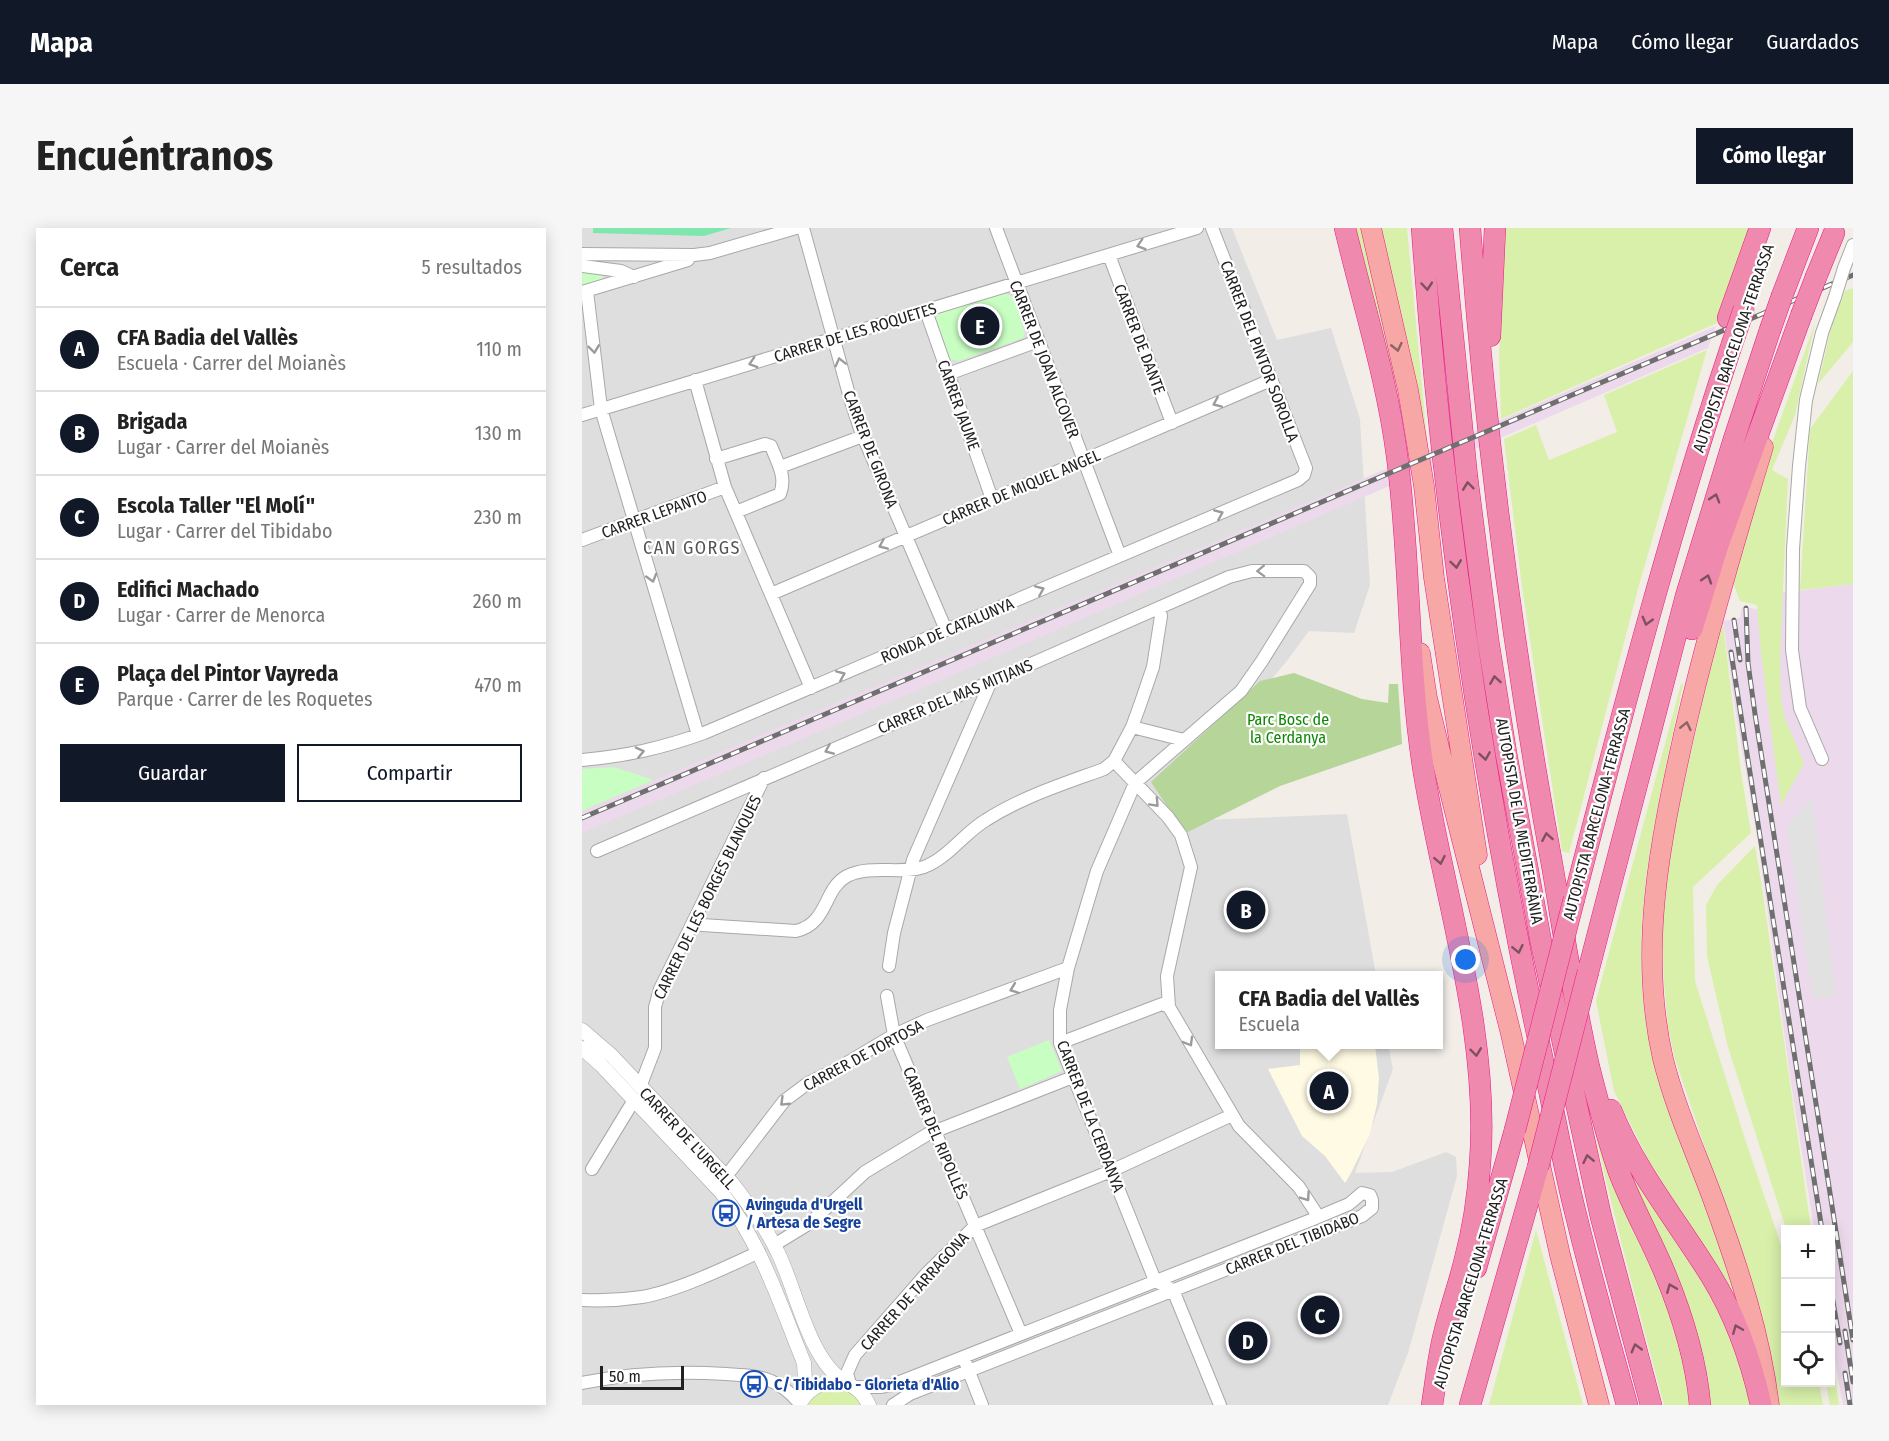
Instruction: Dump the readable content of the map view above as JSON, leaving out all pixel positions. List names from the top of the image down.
{
  "streets": {
    "highway": ["AUTOPISTA BARCELONA-TERRASSA", "AUTOPISTA DE LA MEDITERRÀNIA"],
    "street": [
      "CARRER DE LES ROQUETES",
      "CARRER DE DANTE",
      "CARRER DEL PINTOR SOROLLA",
      "CARRER DE JOAN ALCOVER",
      "CARRER JAUME",
      "CARRER DE GIRONA",
      "CARRER DE MIQUEL ANGEL",
      "CARRER LEPANTO",
      "RONDA DE CATALUNYA",
      "CARRER DEL MAS MITJANS",
      "CARRER DE LES BORGES BLANQUES",
      "CARRER DE TORTOSA",
      "CARRER DE LA CERDANYA",
      "CARRER DEL RIPOLLÈS",
      "CARRER DE L'URGELL",
      "CARRER DEL TIBIDABO",
      "CARRER DE TARRAGONA"
    ]
  },
  "crossings": [
    ["CARRER DE LES ROQUETES", "CARRER DE DANTE"],
    ["CARRER DE LES ROQUETES", "CARRER DE JOAN ALCOVER"],
    ["CARRER DE LES ROQUETES", "CARRER JAUME"],
    ["CARRER DE LES ROQUETES", "CARRER DE GIRONA"],
    ["CARRER DE DANTE", "CARRER DE MIQUEL ANGEL"],
    ["CARRER DEL PINTOR SOROLLA", "CARRER DE MIQUEL ANGEL"],
    ["CARRER DEL PINTOR SOROLLA", "RONDA DE CATALUNYA"],
    ["CARRER DE JOAN ALCOVER", "CARRER DE MIQUEL ANGEL"],
    ["CARRER DE JOAN ALCOVER", "RONDA DE CATALUNYA"],
    ["CARRER JAUME", "CARRER DE MIQUEL ANGEL"],
    ["CARRER DE GIRONA", "CARRER DE MIQUEL ANGEL"],
    ["CARRER DE GIRONA", "RONDA DE CATALUNYA"],
    ["CARRER DEL MAS MITJANS", "CARRER DE LES BORGES BLANQUES"],
    ["CARRER DEL MAS MITJANS", "CARRER DE LA CERDANYA"],
    ["CARRER DE LES BORGES BLANQUES", "CARRER DE L'URGELL"],
    ["CARRER DE TORTOSA", "CARRER DE LA CERDANYA"],
    ["CARRER DE TORTOSA", "CARRER DEL RIPOLLÈS"],
    ["CARRER DE TORTOSA", "CARRER DE L'URGELL"],
    ["CARRER DE LA CERDANYA", "CARRER DEL TIBIDABO"],
    ["CARRER DE LA CERDANYA", "CARRER DE TARRAGONA"],
    ["CARRER DEL RIPOLLÈS", "CARRER DEL TIBIDABO"],
    ["CARRER DEL RIPOLLÈS", "CARRER DE TARRAGONA"],
    ["CARRER DE L'URGELL", "CARRER DEL TIBIDABO"],
    ["CARRER DE L'URGELL", "CARRER DE TARRAGONA"],
    ["CARRER DEL TIBIDABO", "CARRER DE TARRAGONA"]
  ],
  "one_way": ["CARRER DE MIQUEL ANGEL", "RONDA DE CATALUNYA", "CARRER DEL MAS MITJANS"],
  "districts": ["CAN GORGS"],
  "parks": ["Parc Bosc de la Cerdanya"],
  "places": {
    "bus stop": ["Avinguda d'Urgell / Artesa de Segre", "C/ Tibidabo - Glorieta d'Alio"]
  },
  "scale_bar": "50 m",
  "page": {
    "header": "Mapa",
    "nav": ["Mapa", "Cómo llegar", "Guardados"],
    "buttons": [
      "Cómo llegar",
      ["Guardar", "Compartir"]
    ],
    "title": "Encuéntranos",
    "heading": ["Cerca", "5 resultados"],
    "pins": [
      "E",
      "B",
      "A",
      "C",
      "D"
    ],
    "list": [
      {
        "mark": "A",
        "name": "CFA Badia del Vallès",
        "note": "Escuela · Carrer del Moianès",
        "value": "110 m"
      },
      {
        "mark": "B",
        "name": "Brigada",
        "note": "Lugar · Carrer del Moianès",
        "value": "130 m"
      },
      {
        "mark": "C",
        "name": "Escola Taller \"El Molí\"",
        "note": "Lugar · Carrer del Tibidabo",
        "value": "230 m"
      },
      {
        "mark": "D",
        "name": "Edifici Machado",
        "note": "Lugar · Carrer de Menorca",
        "value": "260 m"
      },
      {
        "mark": "E",
        "name": "Plaça del Pintor Vayreda",
        "note": "Parque · Carrer de les Roquetes",
        "value": "470 m"
      }
    ],
    "popup": ["CFA Badia del Vallès", "Escuela"],
    "map_buttons": ["+", "−"],
    "scale": "50 m"
  }
}
